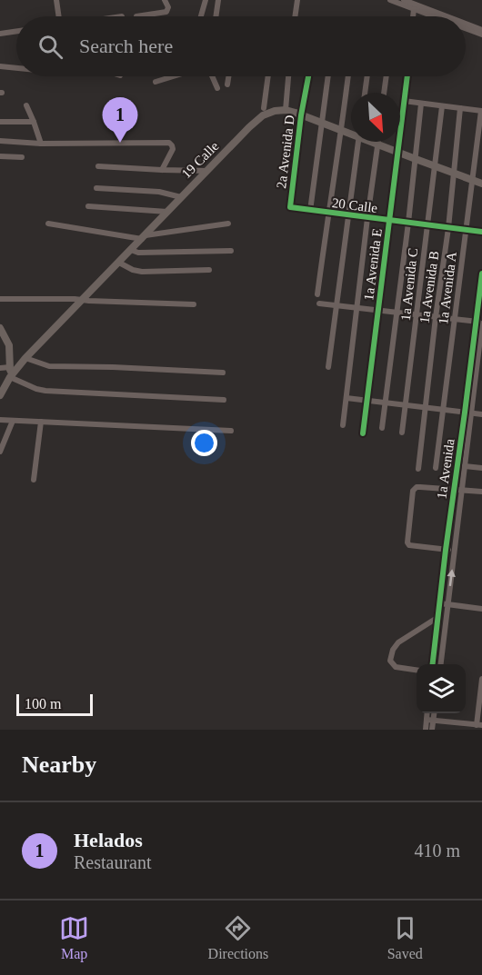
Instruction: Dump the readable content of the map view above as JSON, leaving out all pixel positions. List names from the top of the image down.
{
  "streets": {
    "main road": ["19 Calle"],
    "street": [
      "2a Avenida D",
      "20 Calle",
      "1a Avenida E",
      "1a Avenida C",
      "1a Avenida B",
      "1a Avenida A",
      "1a Avenida"
    ]
  },
  "crossings": [
    ["2a Avenida D", "20 Calle"],
    ["20 Calle", "1a Avenida E"],
    ["20 Calle", "1a Avenida C"],
    ["20 Calle", "1a Avenida B"],
    ["20 Calle", "1a Avenida A"]
  ],
  "scale_bar": "100 m",
  "north": "bottom right",
  "page": {
    "search": "Search here",
    "pins": "1",
    "scale": "100 m",
    "heading": "Nearby",
    "list": [
      {
        "mark": "1",
        "name": "Helados",
        "note": "Restaurant",
        "value": "410 m"
      }
    ],
    "nav": ["Map", "Directions", "Saved"]
  }
}
